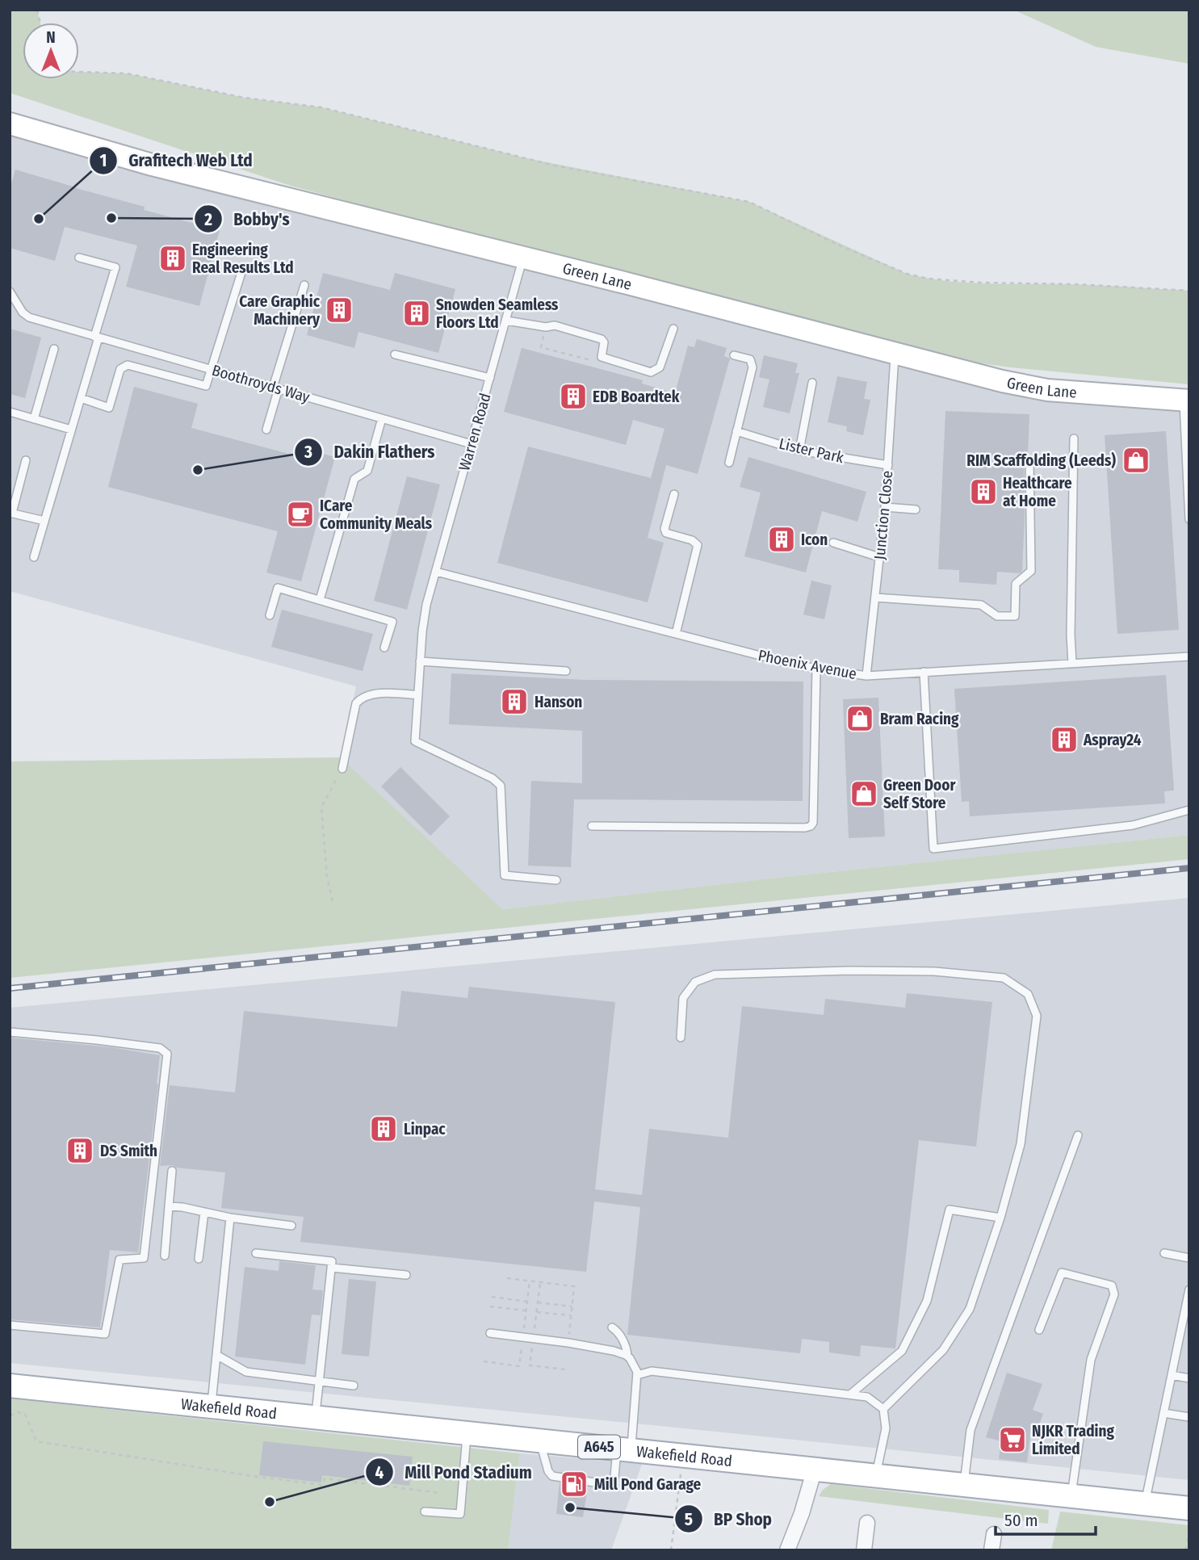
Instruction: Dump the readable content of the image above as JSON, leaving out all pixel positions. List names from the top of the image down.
{
  "streets": {
    "main road": ["Wakefield Road", "A645"],
    "street": ["Green Lane"],
    "lane": [
      "Boothroyds Way",
      "Warren Road",
      "Lister Park",
      "Junction Close",
      "Phoenix Avenue"
    ]
  },
  "crossings": [
    ["Green Lane", "Warren Road"],
    ["Green Lane", "Junction Close"],
    ["Boothroyds Way", "Warren Road"],
    ["Warren Road", "Phoenix Avenue"],
    ["Lister Park", "Junction Close"],
    ["Junction Close", "Phoenix Avenue"]
  ],
  "places": {
    "other": [
      "Bobby's",
      "Grafitech Web Ltd",
      "Dakin Flathers",
      "Mill Pond Stadium",
      "BP Shop"
    ],
    "building": [
      "Engineering Real Results Ltd",
      "Care Graphic Machinery",
      "Snowden Seamless Floors Ltd",
      "EDB Boardtek",
      "Healthcare at Home",
      "Icon",
      "Hanson",
      "Aspray24",
      "Linpac",
      "DS Smith"
    ],
    "shop": ["RIM Scaffolding (Leeds)", "Bram Racing", "Green Door Self Store"],
    "cafe": ["ICare Community Meals"],
    "supermarket": ["NJKR Trading Limited"],
    "fuel station": ["Mill Pond Garage"]
  },
  "scale_bar": "50 m",
  "north": "top"
}
